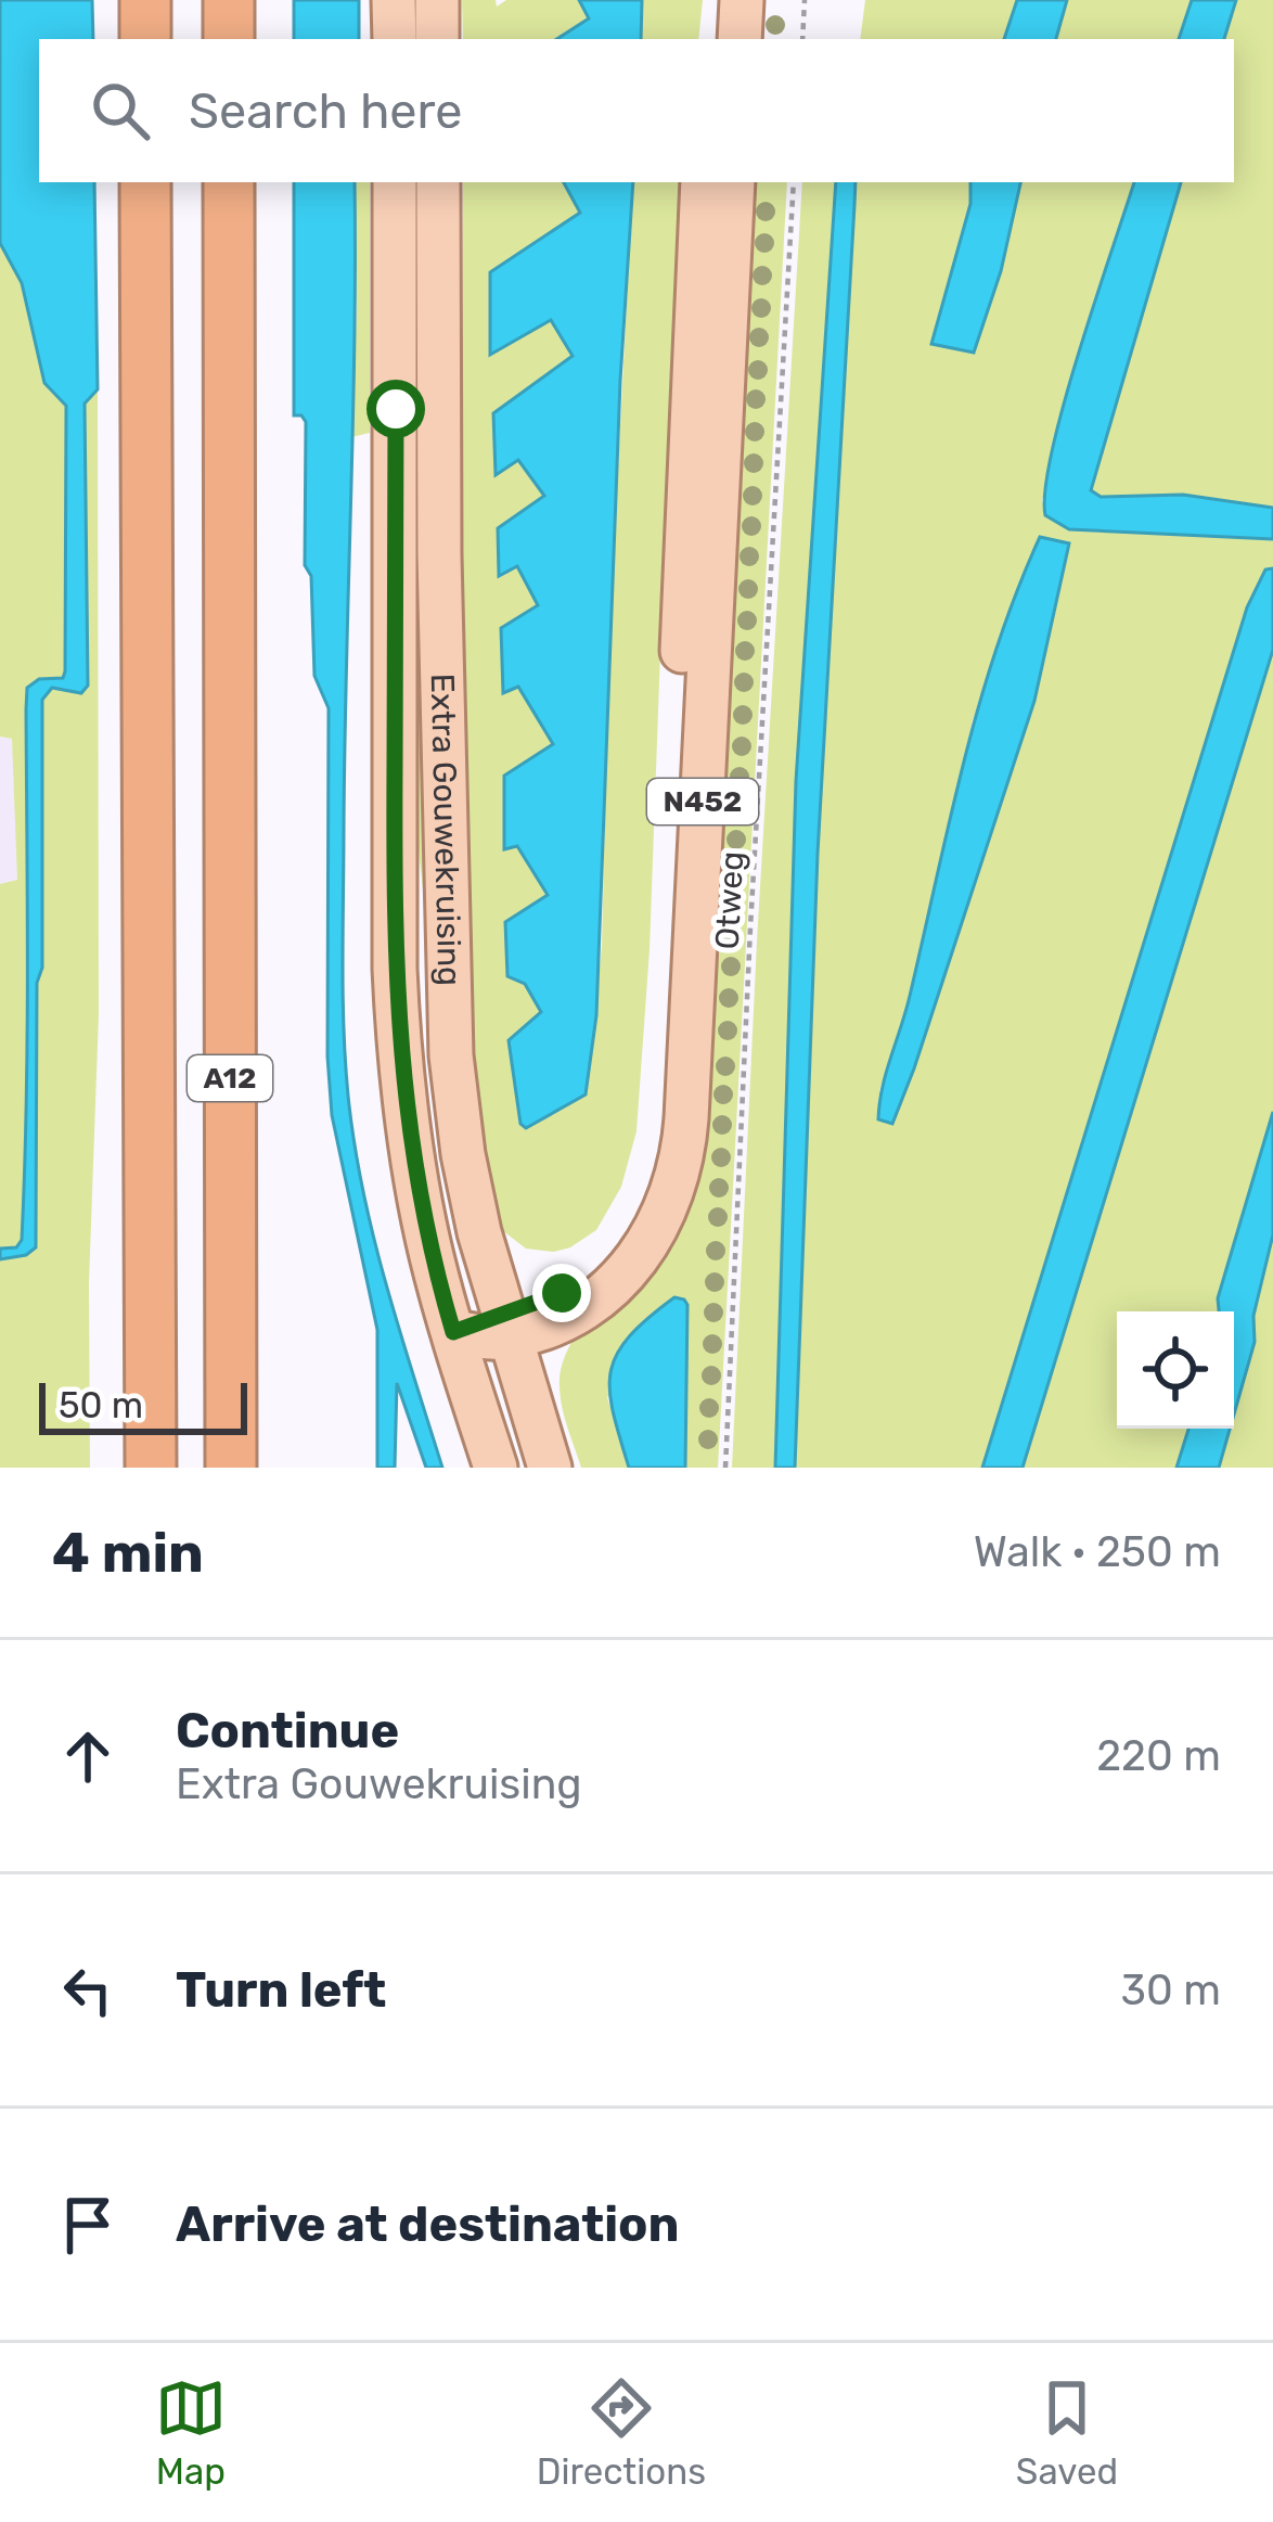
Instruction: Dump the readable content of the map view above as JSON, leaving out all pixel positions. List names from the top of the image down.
{
  "streets": {
    "highway": ["A12"],
    "main road": ["N452", "Extra Gouwekruising"],
    "path": ["Otweg"]
  },
  "crossings": [
    ["N452", "Extra Gouwekruising"]
  ],
  "scale_bar": "50 m",
  "page": {
    "search": "Search here",
    "scale": "50 m",
    "heading": ["4 min", "Walk · 250 m"],
    "list": [
      ["Continue", "Extra Gouwekruising", "220 m"],
      ["Turn left", "30 m"],
      "Arrive at destination"
    ],
    "nav": ["Map", "Directions", "Saved"]
  }
}
